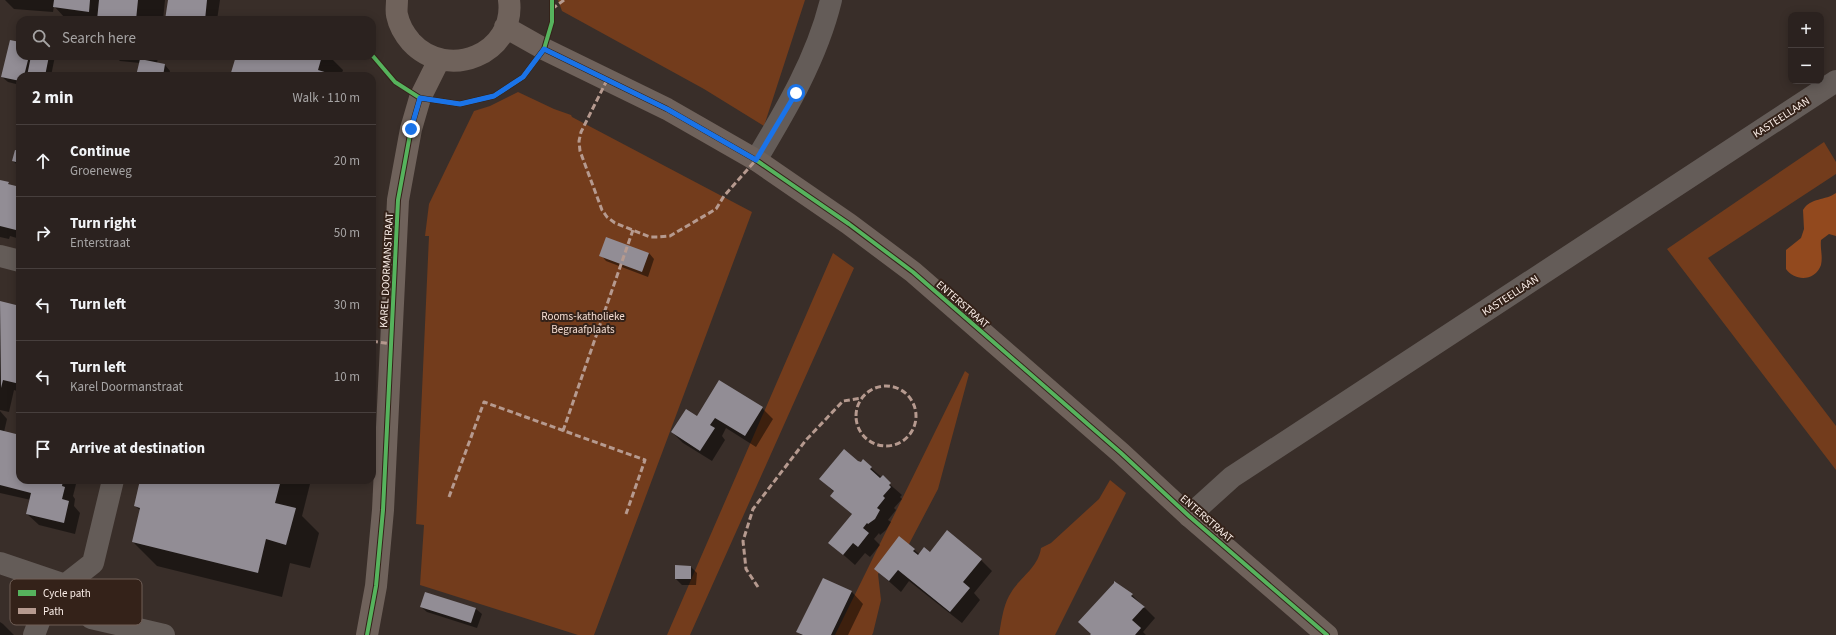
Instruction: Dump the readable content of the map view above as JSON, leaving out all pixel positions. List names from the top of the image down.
{
  "streets": {
    "main road": ["KAREL DOORMANSTRAAT", "ENTERSTRAAT"],
    "street": ["KASTEELLAAN"]
  },
  "crossings": [
    ["KASTEELLAAN", "ENTERSTRAAT"]
  ],
  "parks": ["Rooms-katholieke Begraafplaats"],
  "legend": ["Cycle path", "Path"],
  "page": {
    "map_buttons": ["+", "−"],
    "search": "Search here",
    "heading": ["2 min", "Walk · 110 m"],
    "list": [
      ["Continue", "Groeneweg", "20 m"],
      ["Turn right", "Enterstraat", "50 m"],
      ["Turn left", "30 m"],
      ["Turn left", "Karel Doormanstraat", "10 m"],
      "Arrive at destination"
    ]
  }
}
